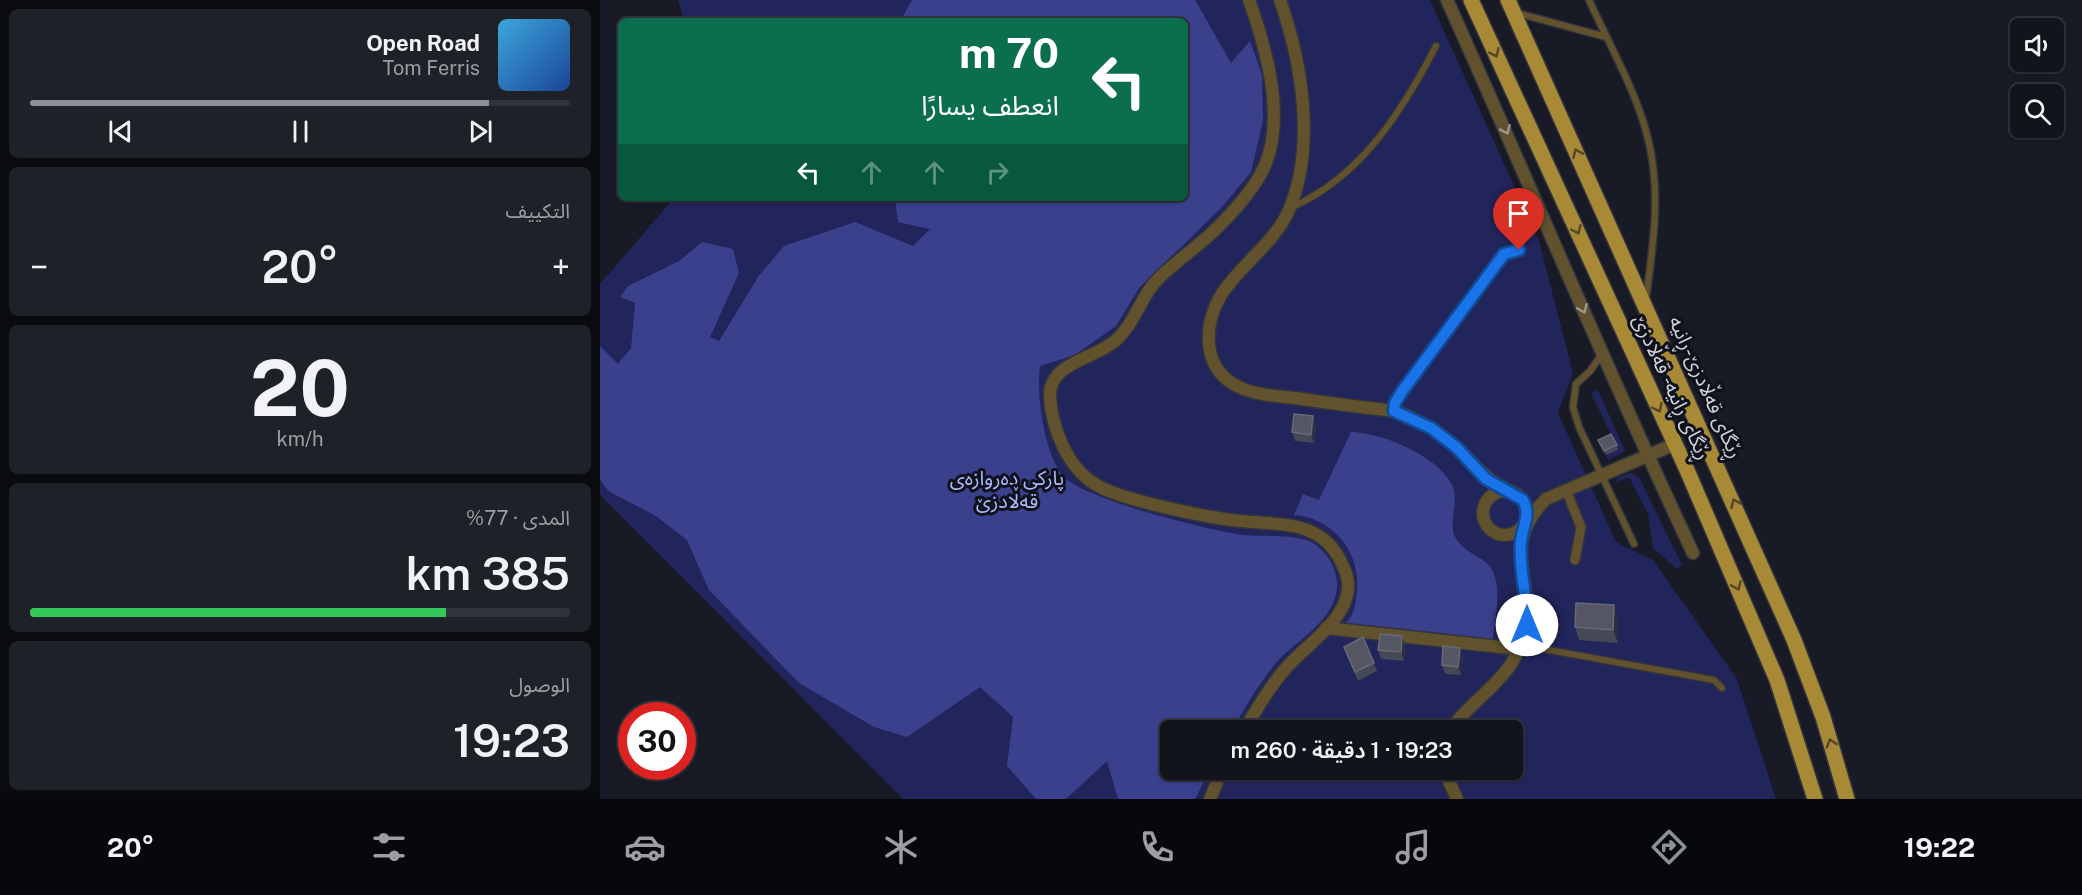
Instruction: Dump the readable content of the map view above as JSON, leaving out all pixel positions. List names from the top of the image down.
{
  "streets": {
    "main road": ["ڕێگای ڕانیە - قەڵادزێ", "ڕێگای قەڵادزێ-ڕانیە"]
  },
  "one_way": ["ڕێگای ڕانیە - قەڵادزێ", "ڕێگای قەڵادزێ-ڕانیە"],
  "parks": ["پارکی دەروازەی قەڵادزێ"],
  "page": {
    "turn": ["70 m", "انعطف يسارًا"],
    "song": ["Open Road", "Tom Ferris"],
    "tile": [
      "التكييف",
      ["20", "km/h"],
      ["المدى · 77%", "385 km"],
      ["الوصول", "19:23"]
    ],
    "heat": ["−", "20°", "+"],
    "limit": "30",
    "trip": "19:23 · 1 دقيقة · 260 m",
    "tabs": ["19:22", "20°"]
  }
}
